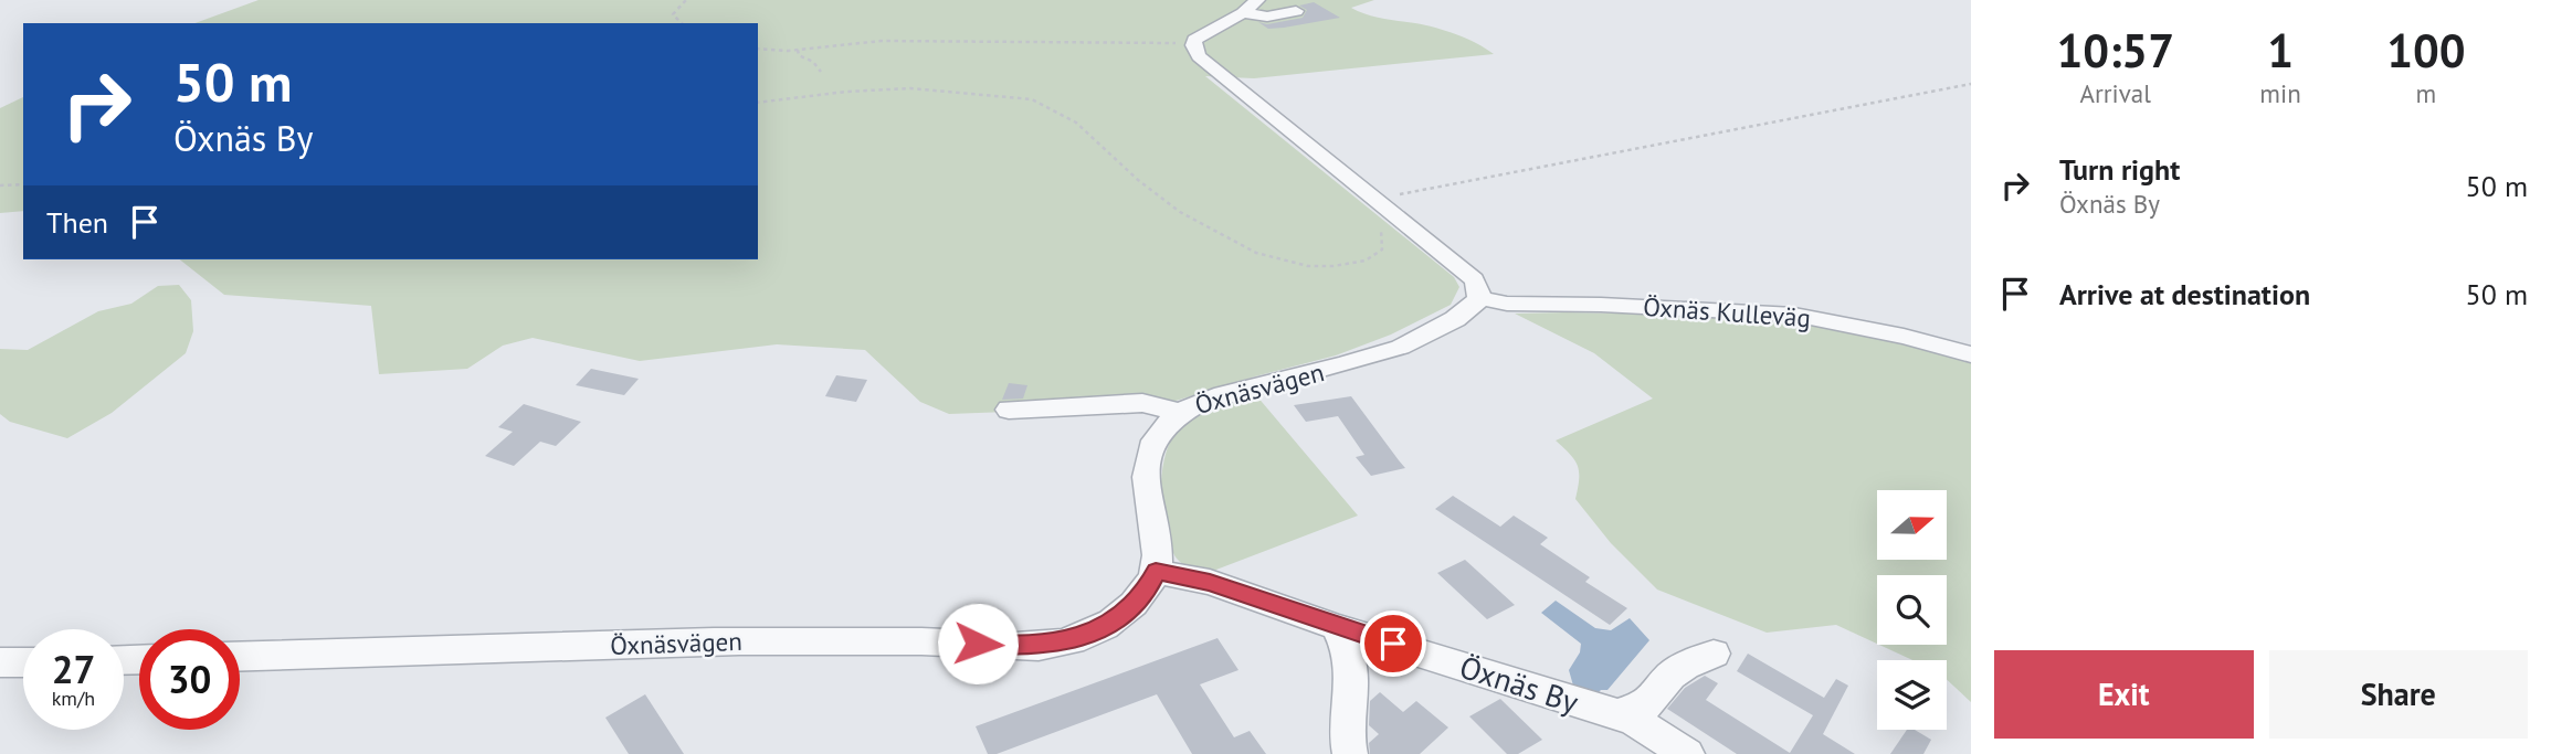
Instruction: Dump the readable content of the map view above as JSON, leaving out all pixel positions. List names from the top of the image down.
{
  "streets": {
    "street": ["Öxnäs Kulleväg", "Öxnäsvägen", "Öxnäs By"]
  },
  "crossings": [
    ["Öxnäs Kulleväg", "Öxnäsvägen"],
    ["Öxnäsvägen", "Öxnäs By"]
  ],
  "north": "right",
  "page": {
    "eta": [
      "10:57",
      "Arrival",
      "1",
      "min",
      "100",
      "m"
    ],
    "turn": ["50 m", "Öxnäs By"],
    "list": [
      {
        "name": "Turn right",
        "note": "Öxnäs By",
        "value": "50 m"
      },
      {
        "name": "Arrive at destination",
        "value": "50 m"
      }
    ],
    "then": "Then",
    "speed": "27 km/h",
    "limit": "30",
    "buttons": ["Exit", "Share"]
  }
}
